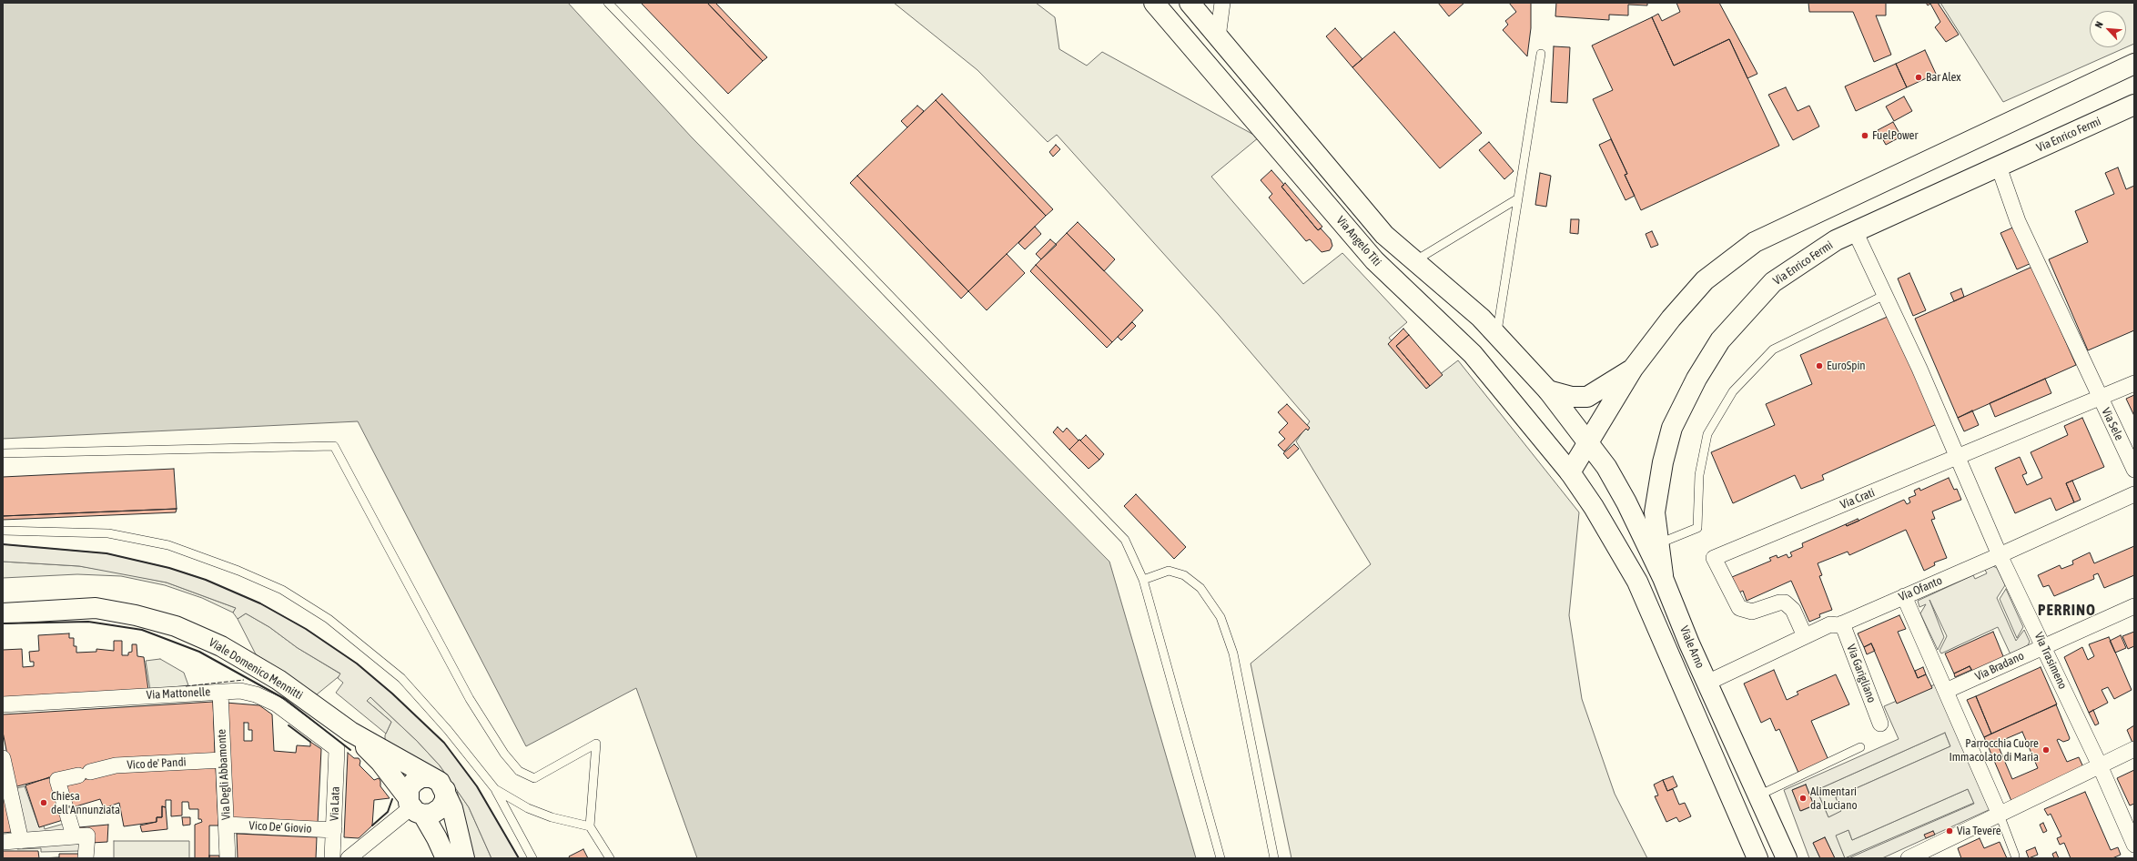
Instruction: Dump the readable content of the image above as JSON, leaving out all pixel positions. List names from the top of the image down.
{
  "streets": {
    "street": [
      "Via Enrico Fermi",
      "Via Angelo Titi",
      "Via Sele",
      "Via Crati",
      "Via Ofanto",
      "Viale Arno",
      "Via Trasimeno",
      "Via Bradano",
      "Viale Domenico Mennitti",
      "Via Garigliano",
      "Via Mattonelle",
      "Vico de' Pandi",
      "Via Degli Abbamonte",
      "Via Lata",
      "Vico De' Giovio"
    ]
  },
  "crossings": [
    ["Via Enrico Fermi", "Via Sele"],
    ["Via Enrico Fermi", "Viale Arno"],
    ["Via Enrico Fermi", "Via Trasimeno"],
    ["Via Angelo Titi", "Viale Arno"],
    ["Via Sele", "Via Crati"],
    ["Via Crati", "Via Ofanto"],
    ["Via Crati", "Via Trasimeno"],
    ["Via Ofanto", "Viale Arno"],
    ["Via Ofanto", "Via Trasimeno"],
    ["Via Ofanto", "Via Garigliano"],
    ["Via Trasimeno", "Via Bradano"],
    ["Via Mattonelle", "Via Degli Abbamonte"],
    ["Via Mattonelle", "Via Lata"],
    ["Vico de' Pandi", "Via Degli Abbamonte"],
    ["Via Degli Abbamonte", "Vico De' Giovio"],
    ["Via Lata", "Vico De' Giovio"]
  ],
  "districts": ["PERRINO"],
  "places": [
    "Bar Alex",
    "FuelPower",
    "EuroSpin",
    "Parrocchia Cuore Immacolato di Maria",
    "Alimentari da Luciano",
    "Chiesa dell'Annunziata",
    "Via Tevere"
  ],
  "north": "top left"
}
